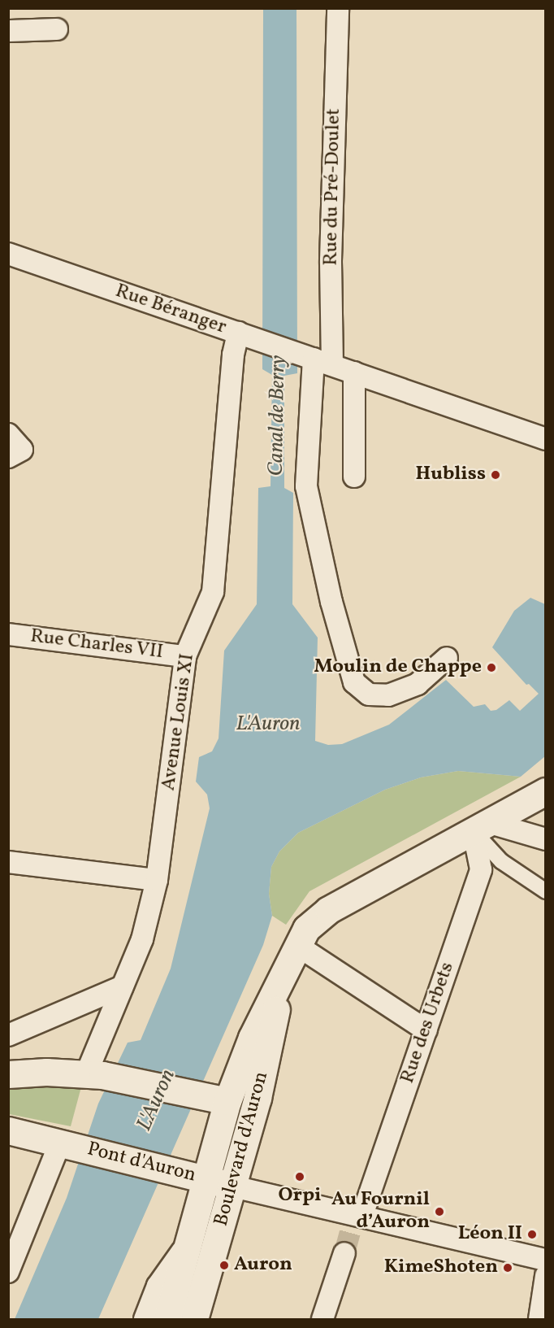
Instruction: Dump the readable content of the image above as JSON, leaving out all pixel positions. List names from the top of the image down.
{
  "streets": {
    "main road": ["Boulevard d'Auron", "Pont d'Auron"],
    "street": [
      "Rue du Pré-Doulet",
      "Rue Béranger",
      "Rue Charles VII",
      "Avenue Louis XI",
      "Rue des Urbets"
    ]
  },
  "crossings": [
    ["Rue du Pré-Doulet", "Rue Béranger"],
    ["Rue Béranger", "Avenue Louis XI"],
    ["Rue Charles VII", "Avenue Louis XI"],
    ["Rue des Urbets", "Boulevard d'Auron"],
    ["Boulevard d'Auron", "Pont d'Auron"]
  ],
  "water": ["Canal de Berry", "L'Auron"],
  "places": [
    "Hubliss",
    "Moulin de Chappe",
    "Orpi",
    "Au Fournil d’Auron",
    "Léon II",
    "Auron",
    "KimeShoten"
  ]
}
